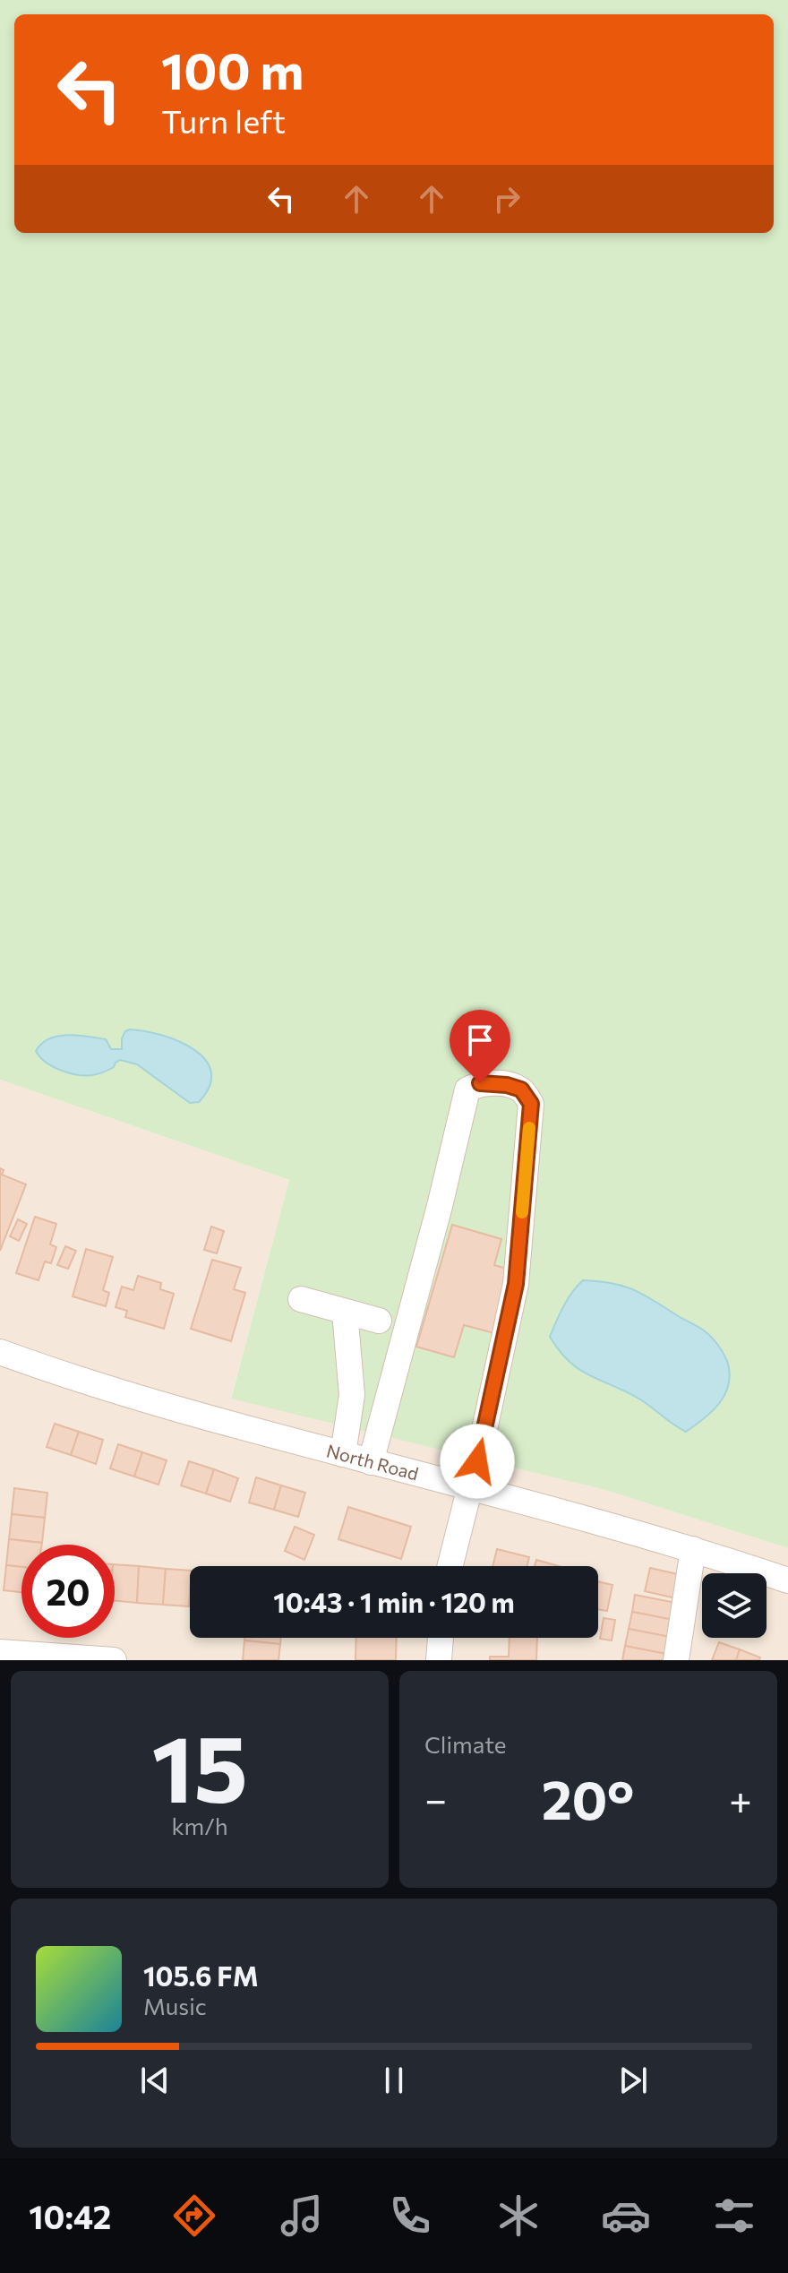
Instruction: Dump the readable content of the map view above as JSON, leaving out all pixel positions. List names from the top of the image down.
{
  "streets": {
    "street": ["North Road"]
  },
  "page": {
    "turn": ["100 m", "Turn left"],
    "limit": "20",
    "trip": "10:43 · 1 min · 120 m",
    "tile": [
      ["15", "km/h"],
      "Climate"
    ],
    "heat": ["−", "20°", "+"],
    "song": ["105.6 FM", "Music"],
    "tabs": "10:42"
  }
}
